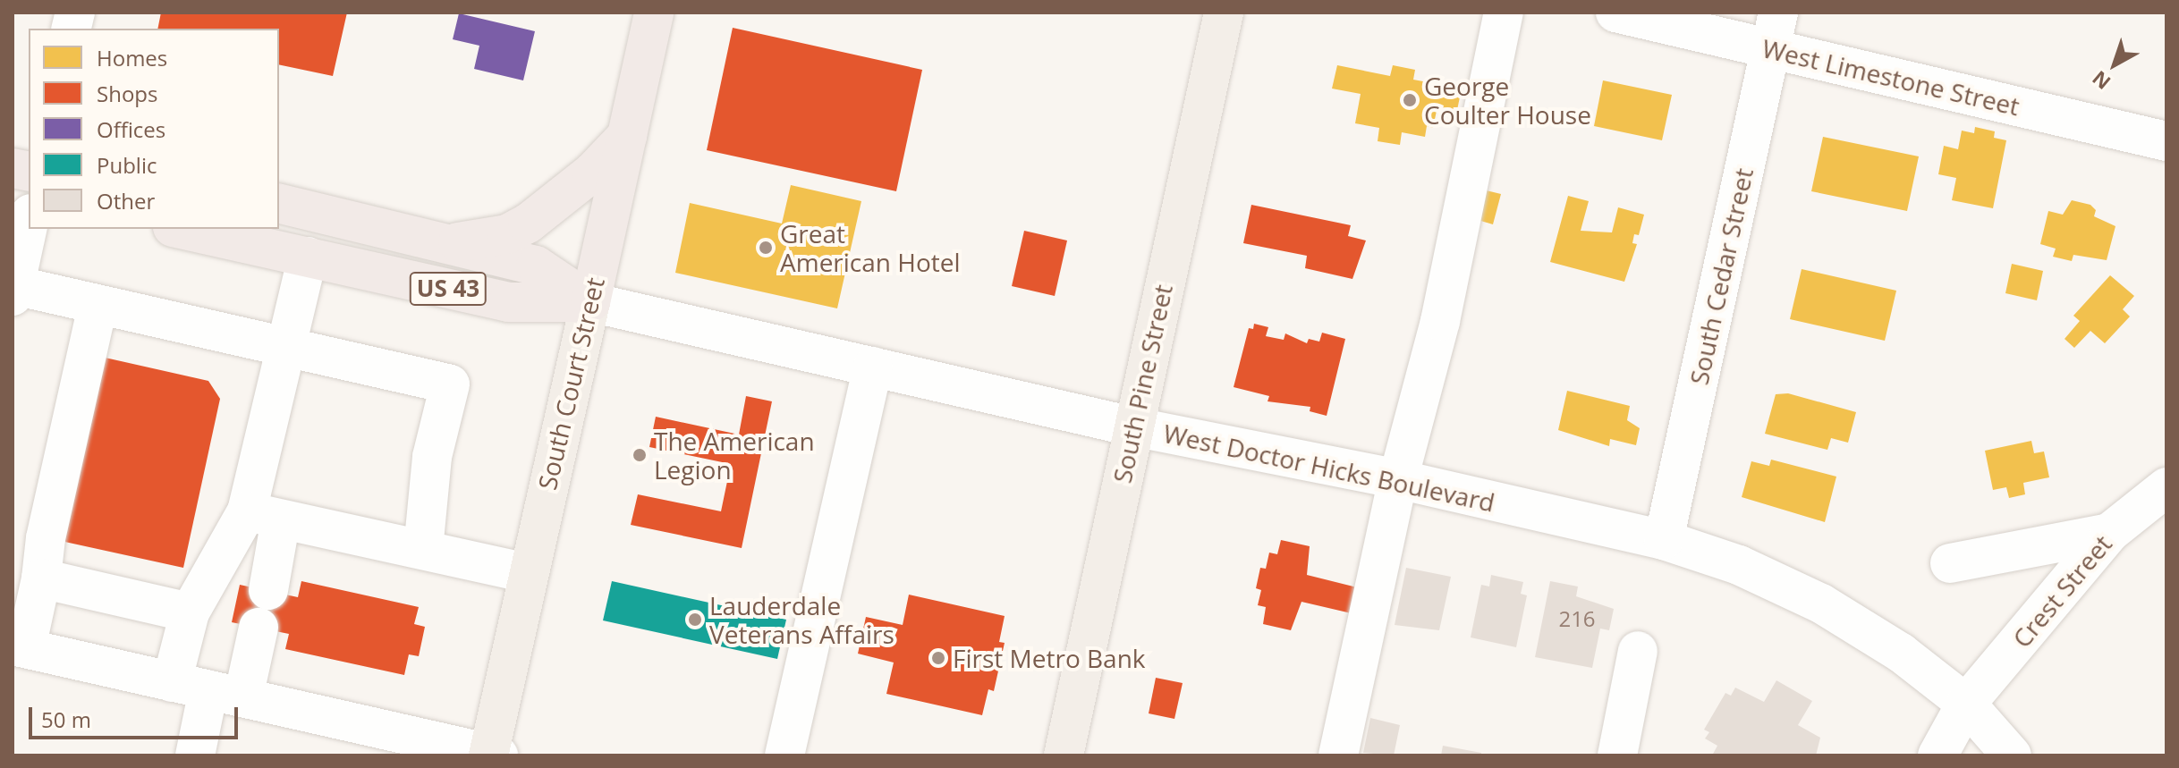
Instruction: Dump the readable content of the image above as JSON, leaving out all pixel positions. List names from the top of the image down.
{
  "streets": {
    "highway": ["US 43", "South Court Street"],
    "main road": ["South Pine Street"],
    "street": [
      "West Limestone Street",
      "South Cedar Street",
      "West Doctor Hicks Boulevard",
      "Crest Street"
    ]
  },
  "crossings": [
    ["West Limestone Street", "South Cedar Street"],
    ["South Cedar Street", "West Doctor Hicks Boulevard"],
    ["US 43", "South Court Street"],
    ["US 43", "West Doctor Hicks Boulevard"],
    ["South Court Street", "West Doctor Hicks Boulevard"],
    ["South Pine Street", "West Doctor Hicks Boulevard"],
    ["West Doctor Hicks Boulevard", "Crest Street"]
  ],
  "places": [
    "George Coulter House",
    "Great American Hotel",
    "The American Legion",
    "Lauderdale Veterans Affairs",
    "First Metro Bank"
  ],
  "house_numbers": ["216"],
  "legend": [
    "Homes",
    "Shops",
    "Offices",
    "Public",
    "Other"
  ],
  "scale_bar": "50 m",
  "north": "bottom left"
}
